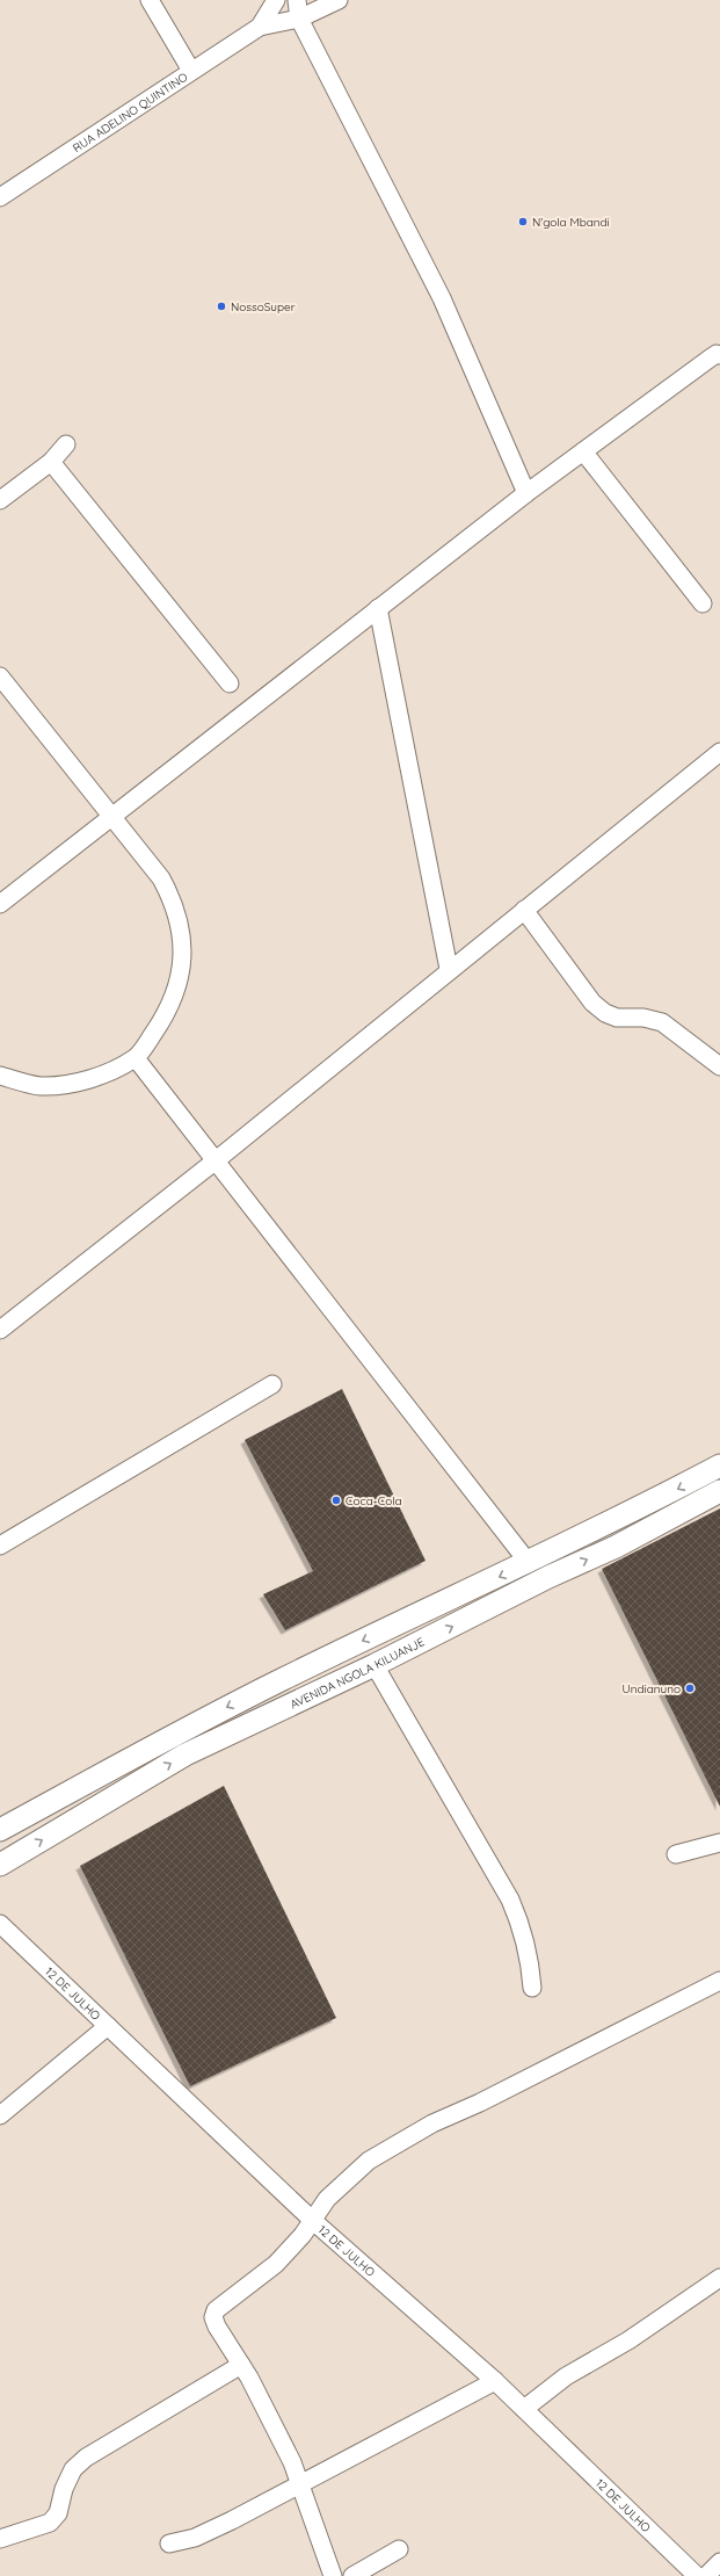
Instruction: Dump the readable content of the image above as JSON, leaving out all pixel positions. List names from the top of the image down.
{
  "streets": {
    "main road": ["AVENIDA NGOLA KILUANJE"],
    "street": ["RUA ADELINO QUINTINO", "12 DE JULHO"]
  },
  "places": [
    "N'gola Mbandi",
    "NossoSuper",
    "Coca-Cola",
    "Undianuno"
  ]
}
